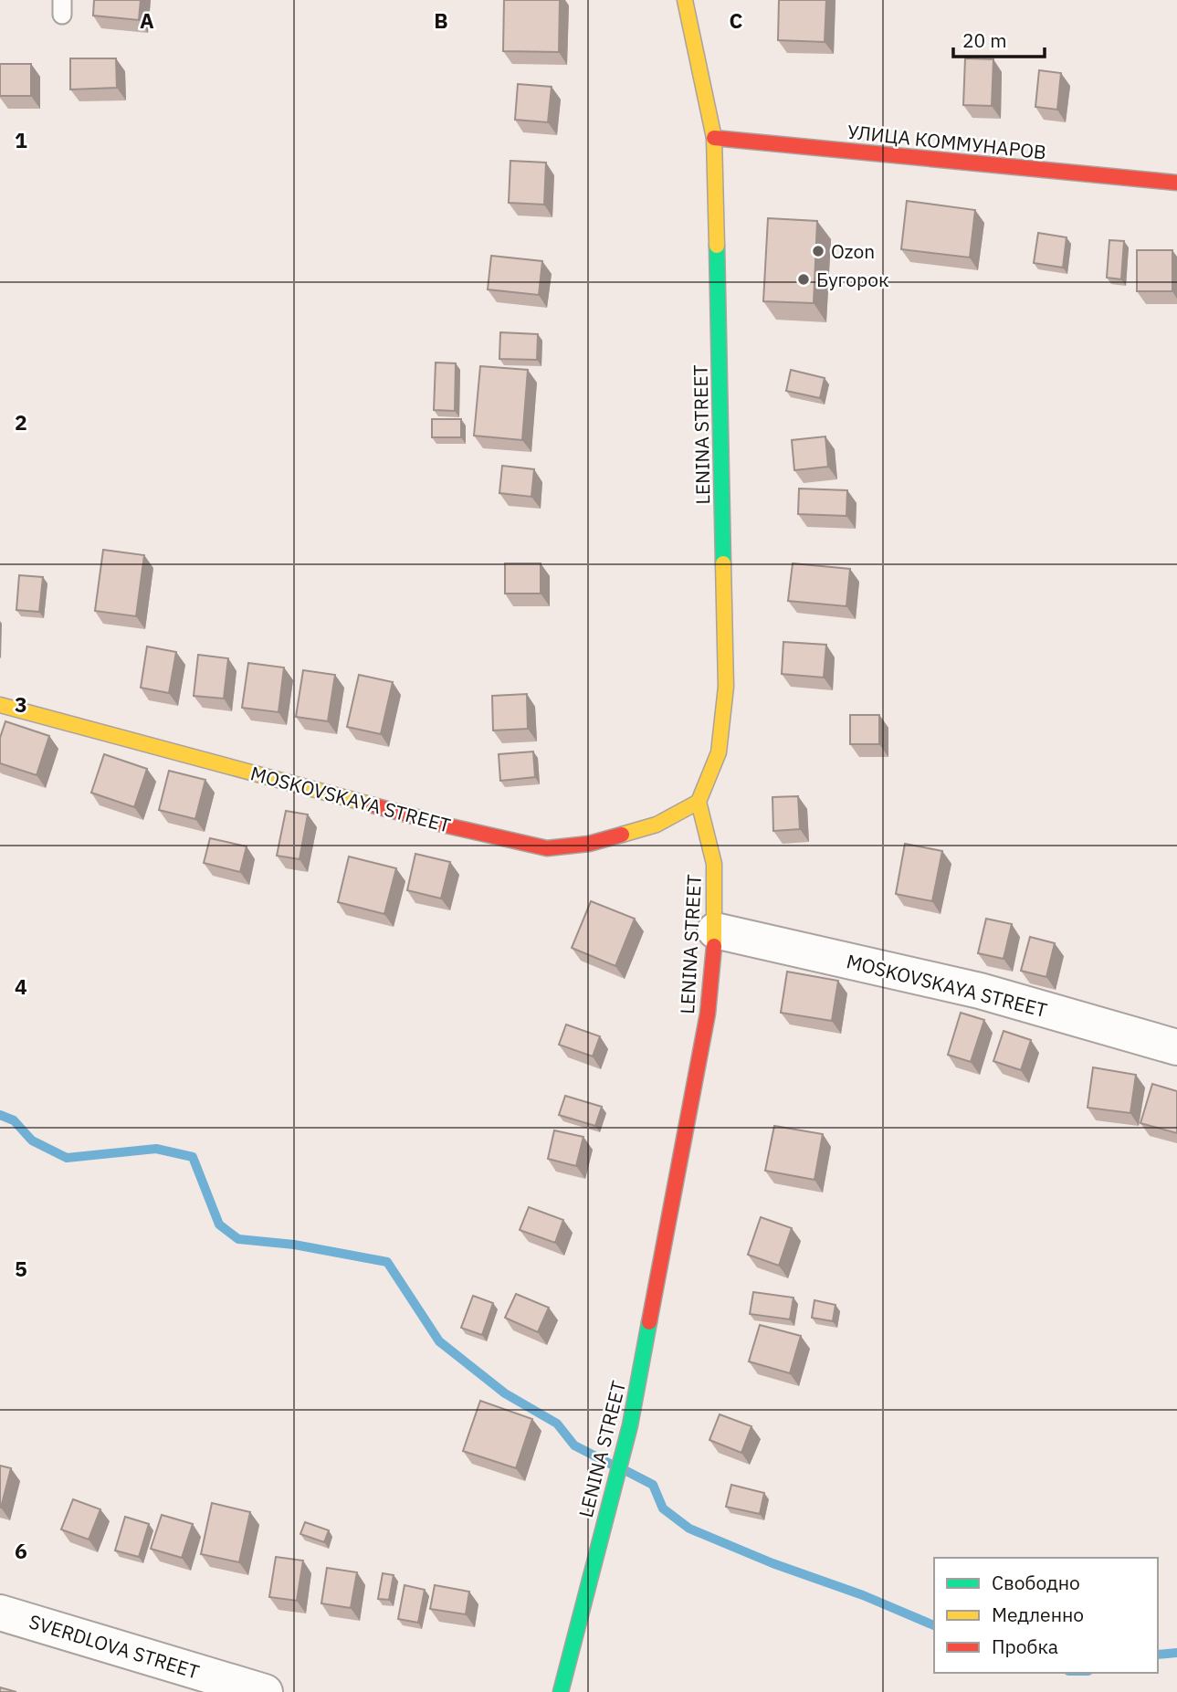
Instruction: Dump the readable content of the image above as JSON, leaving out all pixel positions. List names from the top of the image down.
{
  "streets": {
    "street": [
      "УЛИЦА КОММУНАРОВ",
      "LENINA STREET",
      "MOSKOVSKAYA STREET",
      "SVERDLOVA STREET"
    ]
  },
  "crossings": [
    ["УЛИЦА КОММУНАРОВ", "LENINA STREET"],
    ["LENINA STREET", "MOSKOVSKAYA STREET"]
  ],
  "places": ["Ozon", "Бугорок"],
  "legend": ["Свободно", "Медленно", "Пробка"],
  "scale_bar": "20 m",
  "grid": {
    "columns": ["A", "B", "C"],
    "rows": [
      "1",
      "2",
      "3",
      "4",
      "5",
      "6"
    ]
  }
}
